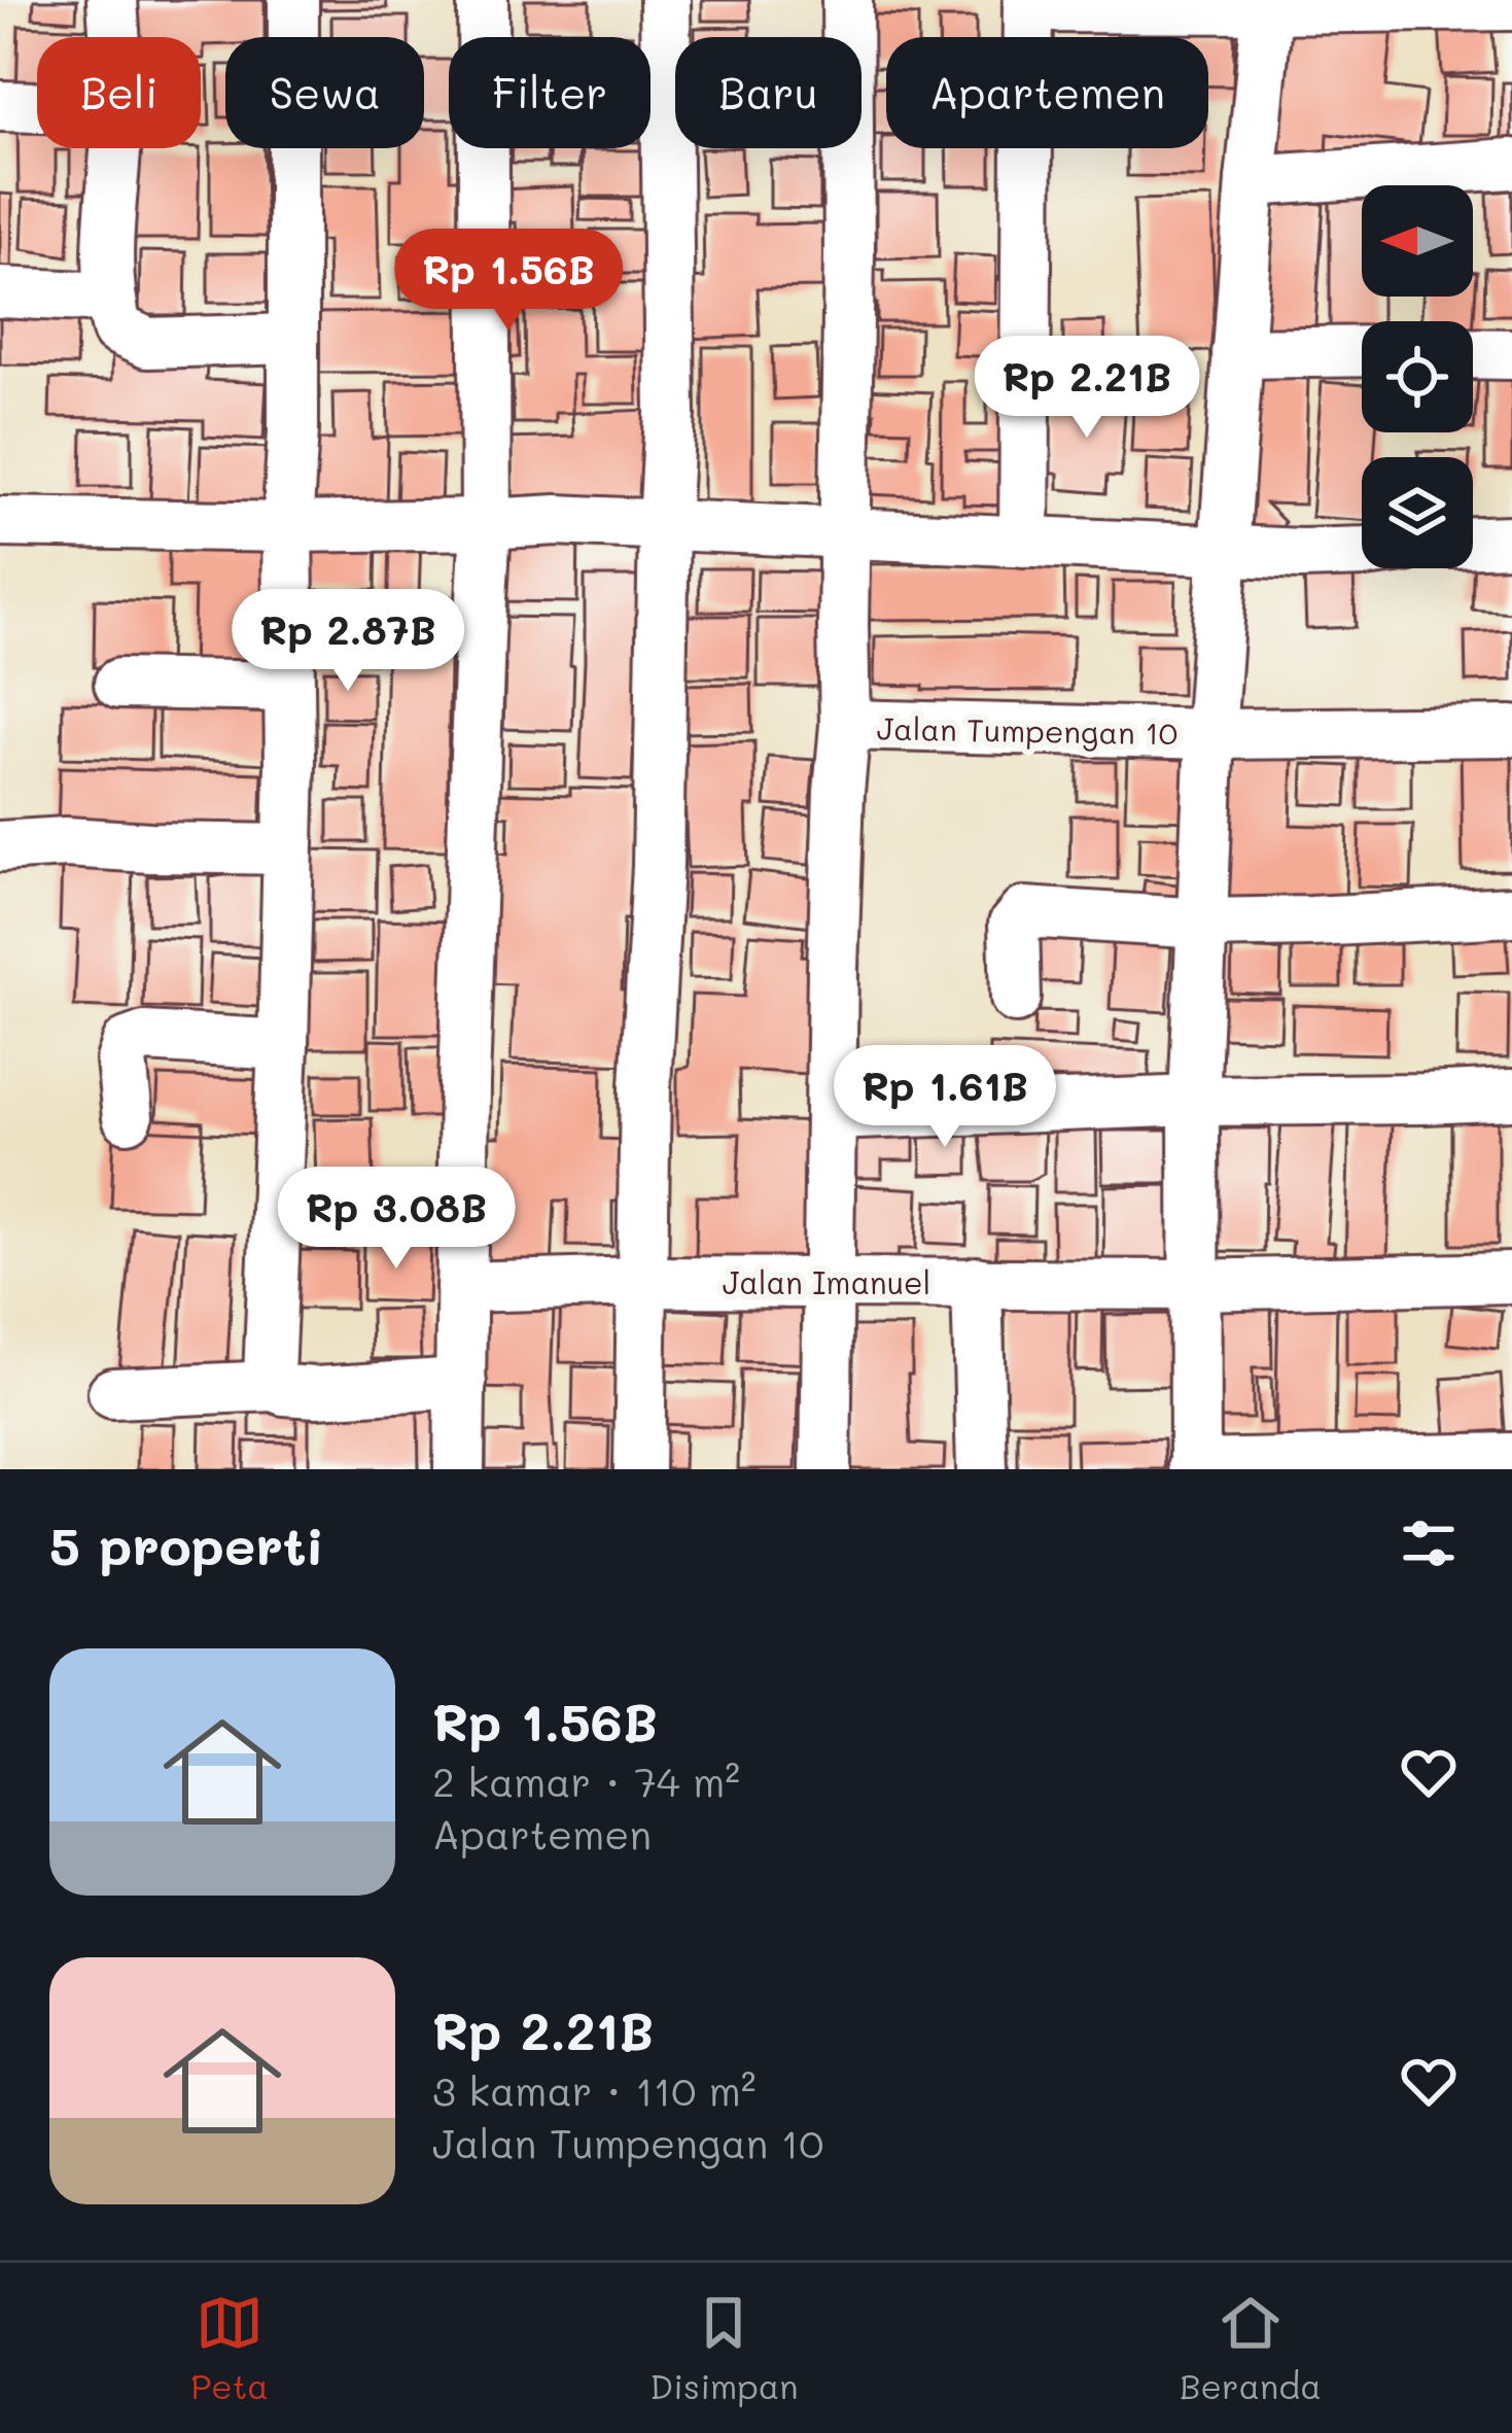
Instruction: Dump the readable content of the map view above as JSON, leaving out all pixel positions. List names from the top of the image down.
{
  "streets": {
    "street": ["Jalan Tumpengan 10", "Jalan Imanuel"]
  },
  "north": "left",
  "page": {
    "chip": [
      "Beli",
      "Sewa",
      "Filter",
      "Baru",
      "Apartemen"
    ],
    "price": [
      "Rp 1.56B",
      "Rp 2.21B",
      "Rp 2.87B",
      "Rp 1.61B",
      "Rp 3.08B"
    ],
    "heading": "5 properti",
    "list": [
      {
        "name": "Rp 1.56B",
        "note": "2 kamar · 74 m² · Apartemen"
      },
      {
        "name": "Rp 2.21B",
        "note": "3 kamar · 110 m² · Jalan Tumpengan 10"
      }
    ],
    "tabs": ["Peta", "Disimpan", "Beranda"]
  }
}
